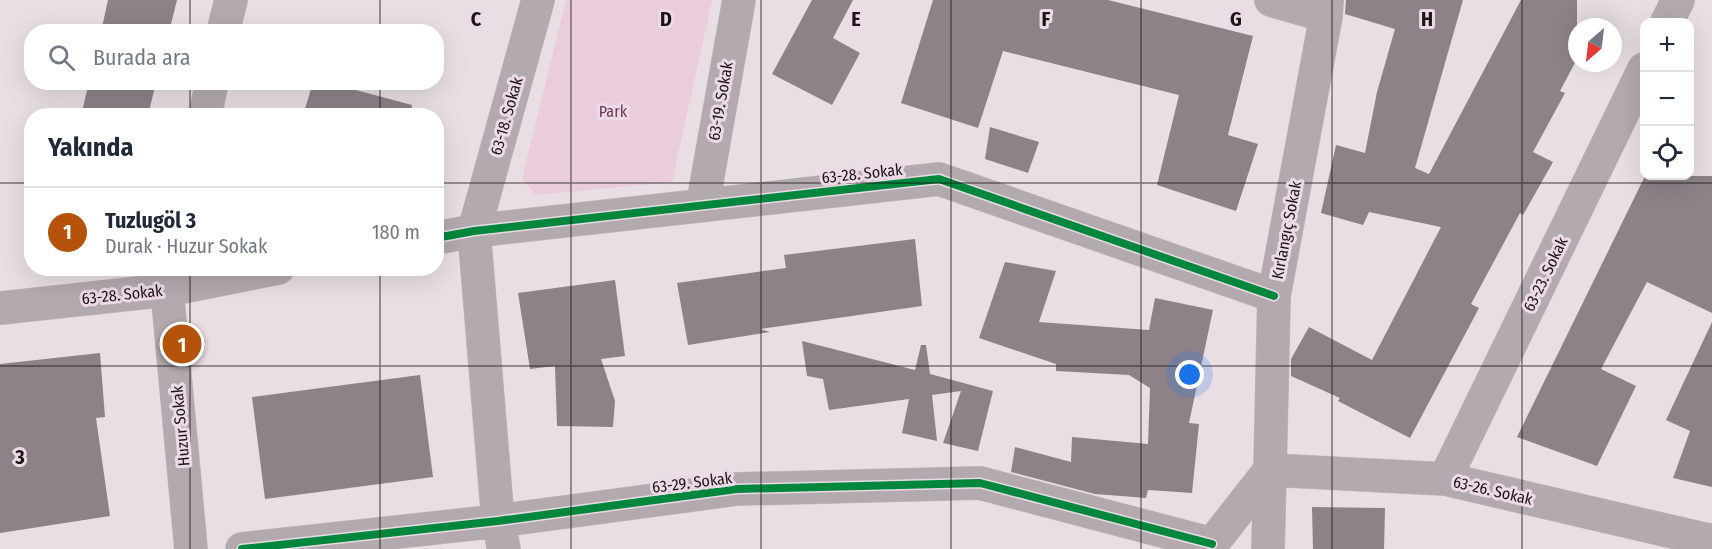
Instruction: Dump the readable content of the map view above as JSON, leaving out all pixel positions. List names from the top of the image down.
{
  "streets": {
    "street": [
      "63-19. Sokak",
      "63-18. Sokak",
      "63-28. Sokak",
      "Kırlangıç Sokak",
      "63-23. Sokak",
      "Huzur Sokak",
      "63-29. Sokak",
      "63-26. Sokak"
    ]
  },
  "crossings": [
    ["63-19. Sokak", "63-28. Sokak"],
    ["63-18. Sokak", "63-28. Sokak"],
    ["63-28. Sokak", "Kırlangıç Sokak"],
    ["63-28. Sokak", "Huzur Sokak"],
    ["Kırlangıç Sokak", "63-26. Sokak"],
    ["63-23. Sokak", "63-26. Sokak"]
  ],
  "parks": ["Park"],
  "north": "bottom left",
  "page": {
    "map_buttons": ["+", "−"],
    "search": "Burada ara",
    "heading": "Yakında",
    "list": [
      {
        "mark": "1",
        "name": "Tuzlugöl 3",
        "note": "Durak · Huzur Sokak",
        "value": "180 m"
      }
    ],
    "pins": "1"
  },
  "grid": {
    "columns": [
      "C",
      "D",
      "E",
      "F",
      "G",
      "H"
    ],
    "rows": ["3"]
  }
}
